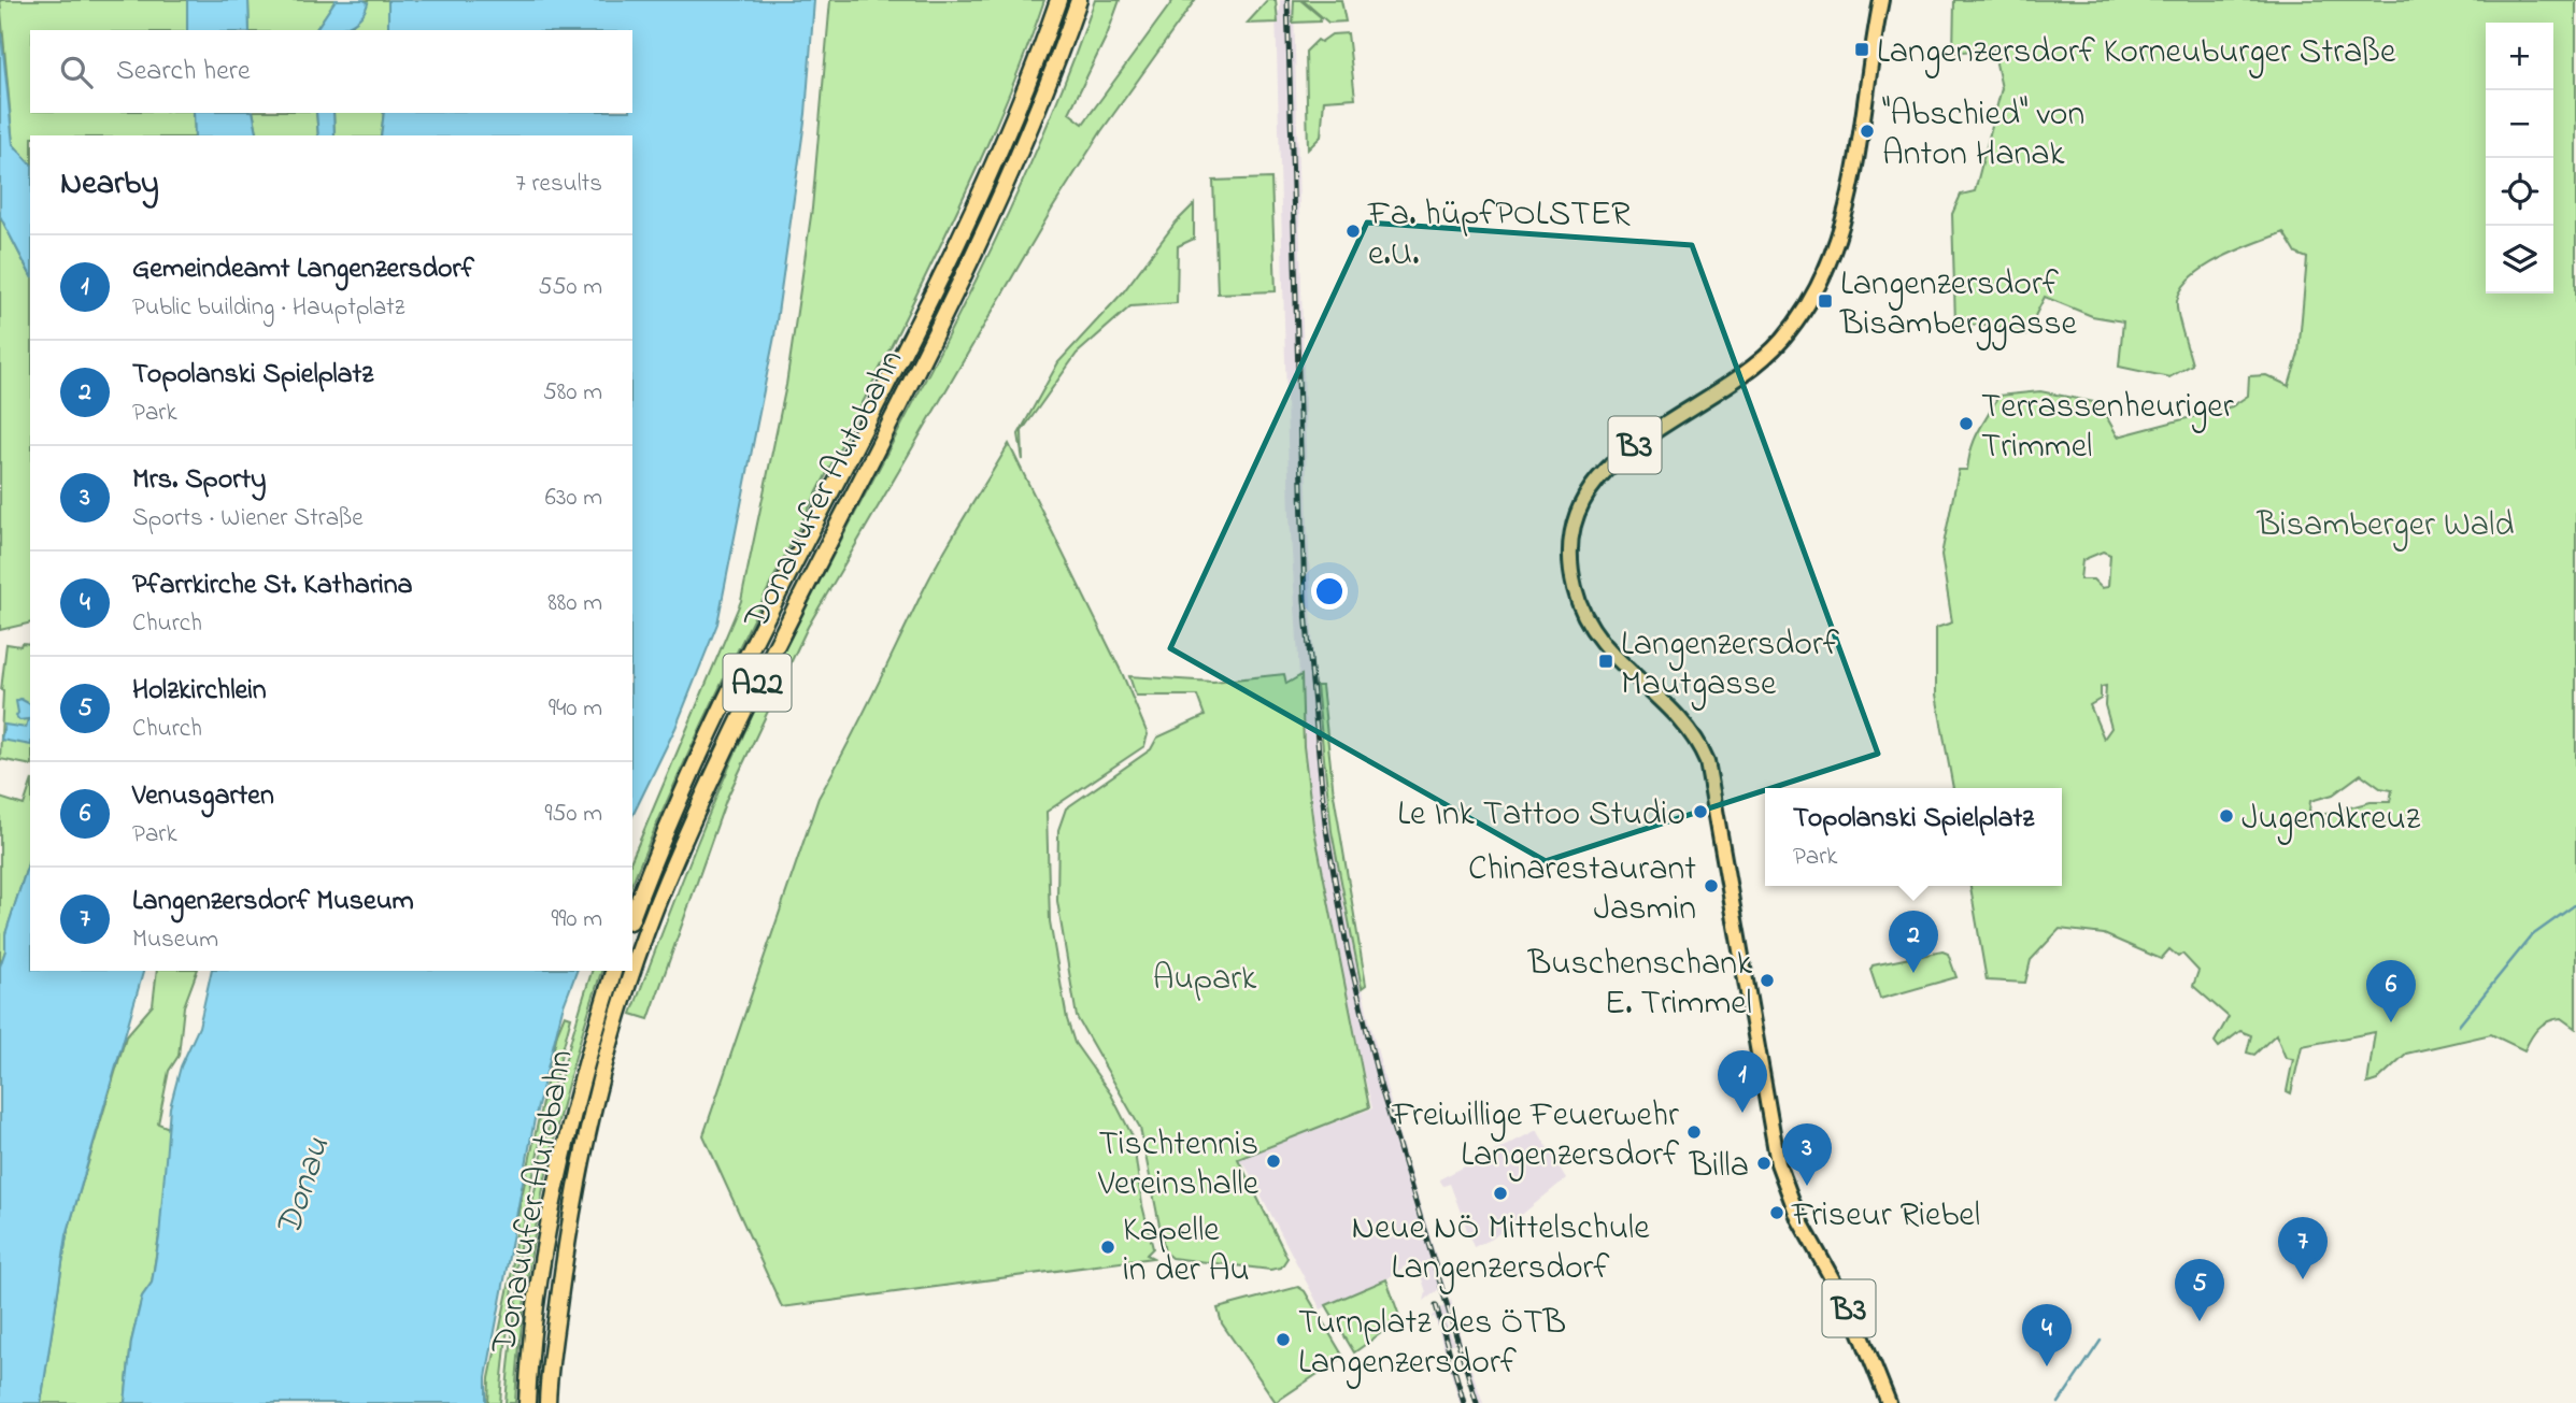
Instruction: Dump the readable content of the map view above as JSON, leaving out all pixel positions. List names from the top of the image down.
{
  "streets": {
    "highway": ["Donauufer Autobahn", "A22"],
    "main road": ["B3"]
  },
  "water": ["Donau"],
  "parks": ["Bisamberger Wald", "Aupark"],
  "places": {
    "transit": ["Langenzersdorf Korneuburger Straße", "Langenzersdorf Bisamberggasse", "Langenzersdorf Mautgasse"],
    "other": [
      "\"Abschied\" von Anton Hanak",
      "Fa. hüpfPOLSTER e.U.",
      "Terrassenheuriger Trimmel",
      "Le Ink Tattoo Studio",
      "Jugendkreuz",
      "Chinarestaurant Jasmin",
      "Buschenschank E. Trimmel",
      "Freiwillige Feuerwehr Langenzersdorf",
      "Tischtennis Vereinshalle",
      "Billa",
      "Neue NÖ Mittelschule Langenzersdorf",
      "Friseur Riebel",
      "Kapelle in der Au",
      "Turnplatz des ÖTB Langenzersdorf"
    ]
  },
  "page": {
    "map_buttons": ["+", "−"],
    "search": "Search here",
    "heading": ["Nearby", "7 results"],
    "list": [
      {
        "mark": "1",
        "name": "Gemeindeamt Langenzersdorf",
        "note": "Public building · Hauptplatz",
        "value": "550 m"
      },
      {
        "mark": "2",
        "name": "Topolanski Spielplatz",
        "note": "Park",
        "value": "580 m"
      },
      {
        "mark": "3",
        "name": "Mrs. Sporty",
        "note": "Sports · Wiener Straße",
        "value": "630 m"
      },
      {
        "mark": "4",
        "name": "Pfarrkirche St. Katharina",
        "note": "Church",
        "value": "880 m"
      },
      {
        "mark": "5",
        "name": "Holzkirchlein",
        "note": "Church",
        "value": "940 m"
      },
      {
        "mark": "6",
        "name": "Venusgarten",
        "note": "Park",
        "value": "950 m"
      },
      {
        "mark": "7",
        "name": "Langenzersdorf Museum",
        "note": "Museum",
        "value": "990 m"
      }
    ],
    "popup": ["Topolanski Spielplatz", "Park"],
    "pins": [
      "2",
      "6",
      "1",
      "3",
      "7",
      "5",
      "4"
    ]
  }
}
